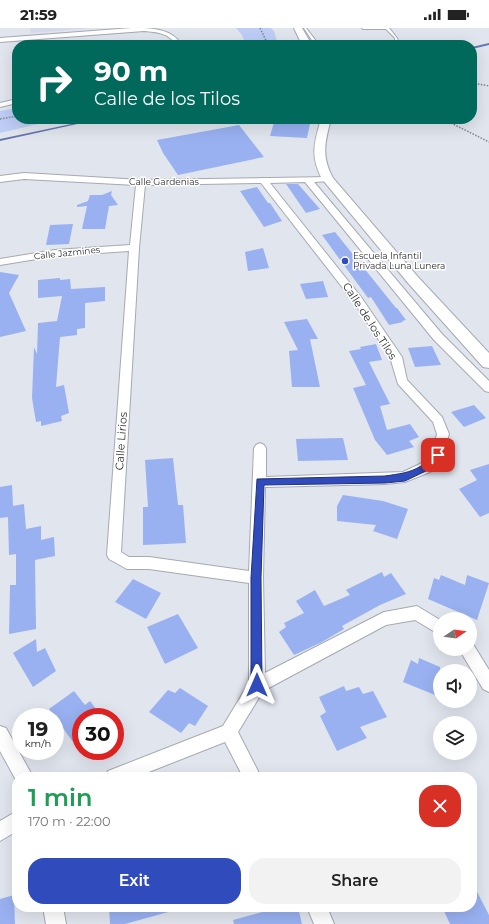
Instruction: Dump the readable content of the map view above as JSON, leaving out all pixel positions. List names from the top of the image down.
{
  "streets": {
    "street": [
      "Calle Gardenias",
      "Calle Jazmines",
      "Calle de los Tilos",
      "Calle Lirios"
    ]
  },
  "crossings": [
    ["Calle Gardenias", "Calle de los Tilos"],
    ["Calle Gardenias", "Calle Lirios"],
    ["Calle Jazmines", "Calle Lirios"]
  ],
  "places": ["Escuela Infantil Privada Luna Lunera"],
  "north": "right",
  "page": {
    "status": "21:59",
    "turn": ["90 m", "Calle de los Tilos"],
    "speed": "19 km/h",
    "limit": "30",
    "heading": ["1 min", "170 m · 22:00"],
    "buttons": ["Exit", "Share"]
  }
}
